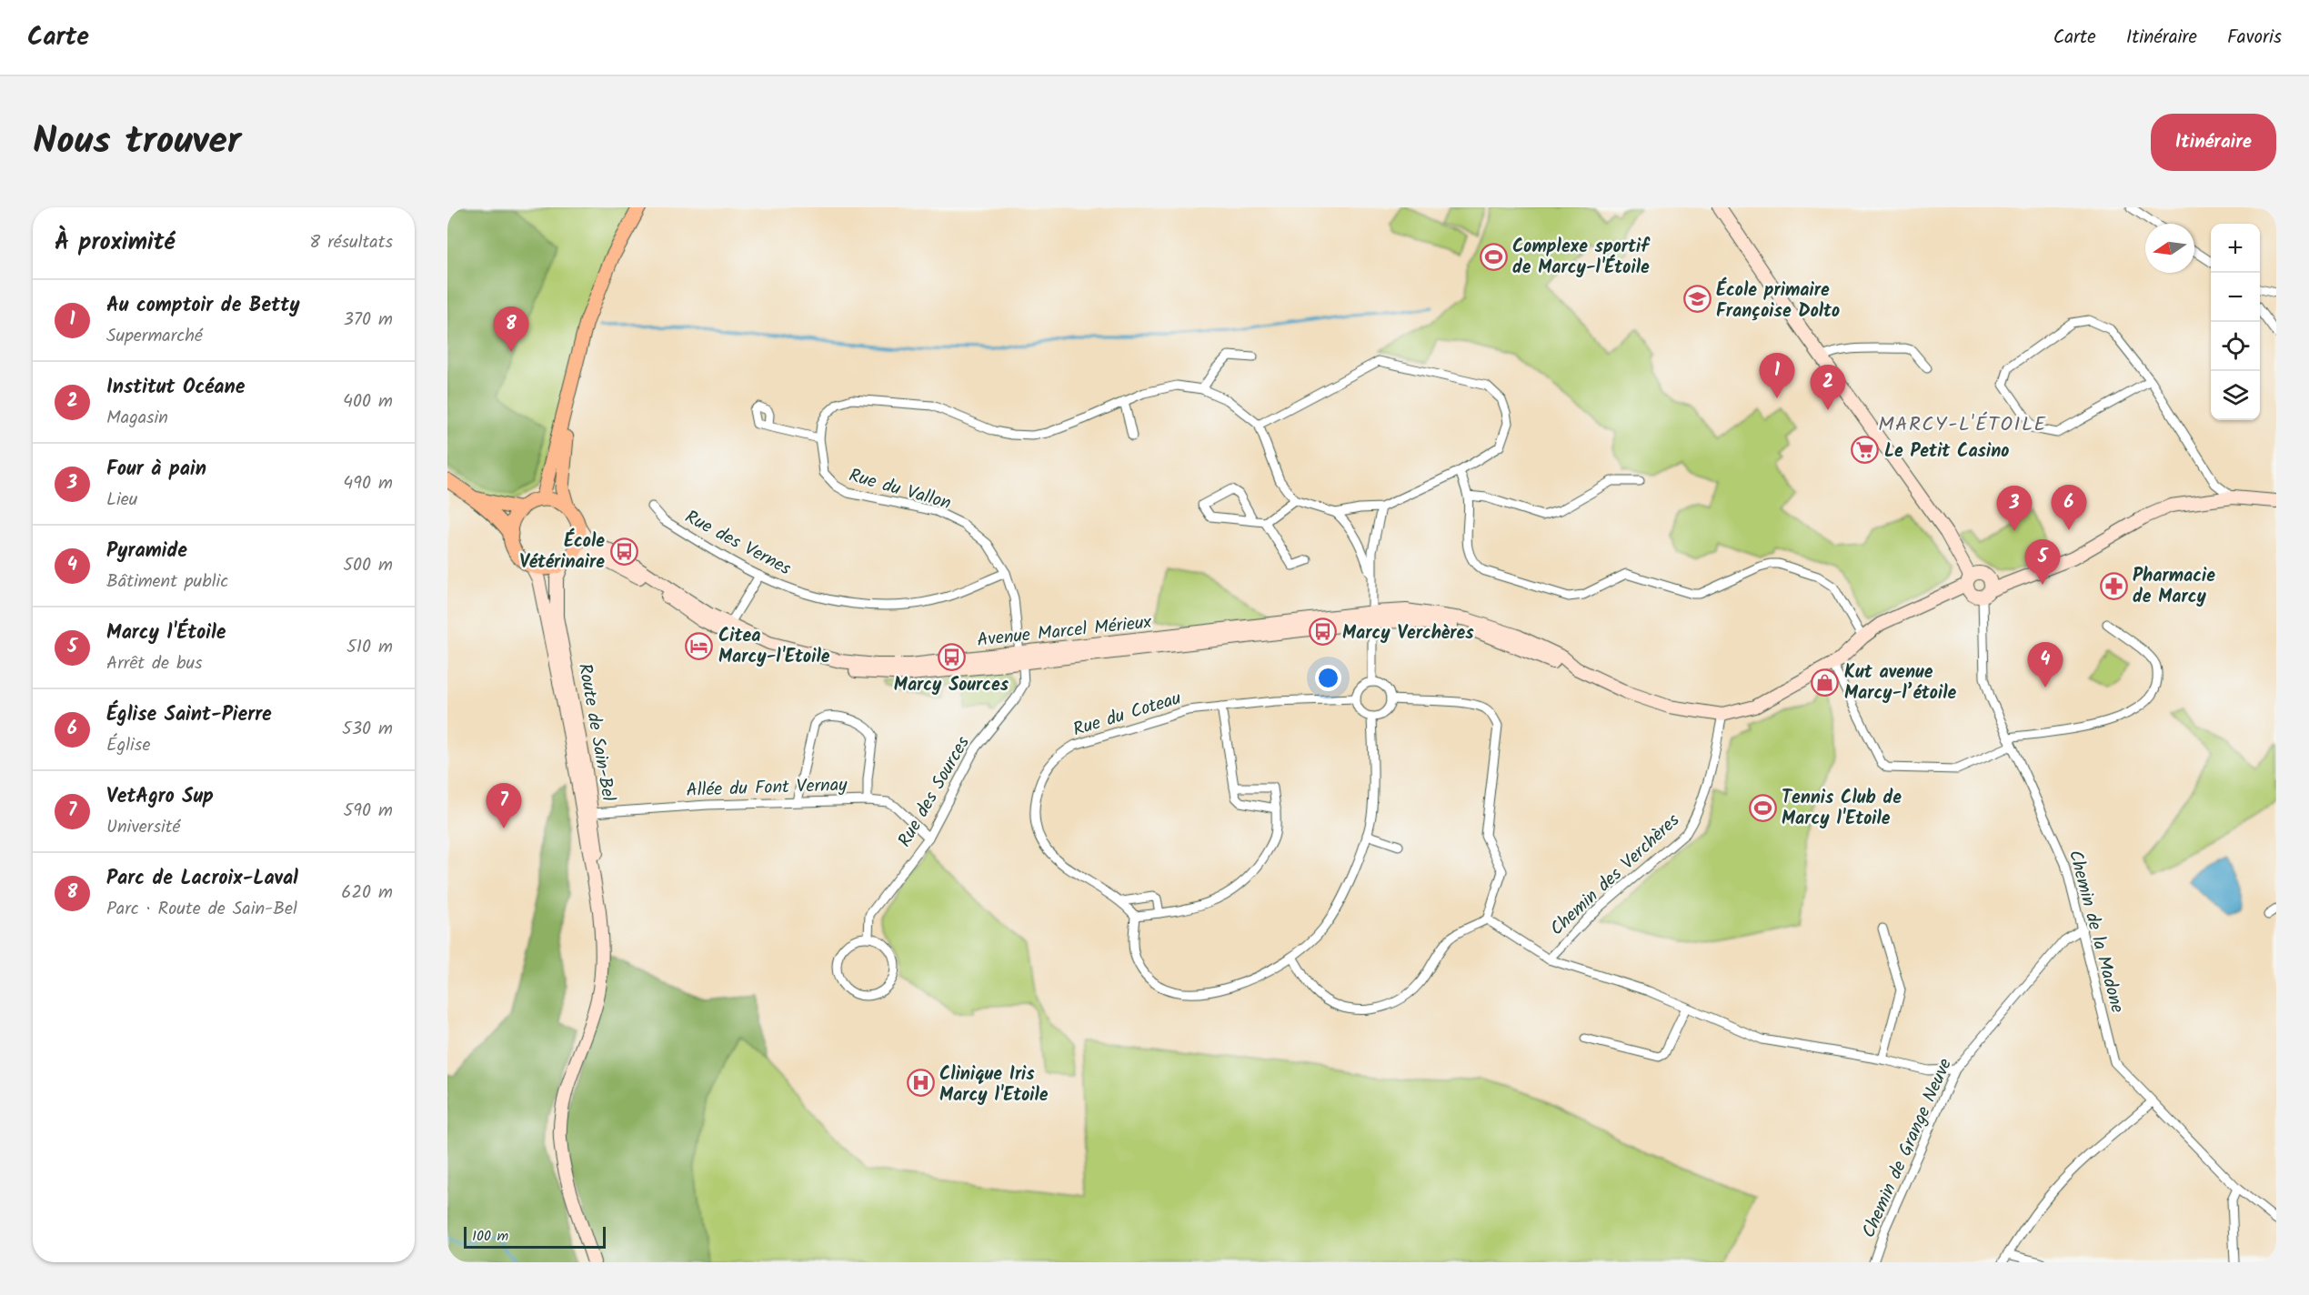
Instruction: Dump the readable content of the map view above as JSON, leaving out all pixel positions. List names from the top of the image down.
{
  "streets": {
    "main road": ["Avenue Marcel Mérieux", "Route de Sain-Bel"],
    "street": [
      "Rue du Vallon",
      "Rue des Vernes",
      "Rue du Coteau",
      "Allée du Font Vernay",
      "Rue des Sources",
      "Chemin des Verchères",
      "Chemin de la Madone",
      "Chemin de Grange Neuve"
    ]
  },
  "crossings": [
    ["Rue du Vallon", "Rue des Vernes"],
    ["Rue du Vallon", "Avenue Marcel Mérieux"],
    ["Rue du Vallon", "Rue des Sources"],
    ["Avenue Marcel Mérieux", "Route de Sain-Bel"],
    ["Avenue Marcel Mérieux", "Rue des Sources"],
    ["Avenue Marcel Mérieux", "Chemin des Verchères"],
    ["Route de Sain-Bel", "Allée du Font Vernay"],
    ["Allée du Font Vernay", "Rue des Sources"],
    ["Chemin de la Madone", "Chemin de Grange Neuve"]
  ],
  "districts": ["MARCY-L'ÉTOILE"],
  "places": {
    "sports": ["Complexe sportif de Marcy-l'Étoile", "Tennis Club de Marcy l'Etoile"],
    "school or university": ["École primaire Françoise Dolto"],
    "supermarket": ["Le Petit Casino"],
    "bus stop": ["École Vétérinaire", "Marcy Verchères", "Marcy Sources"],
    "pharmacy": ["Pharmacie de Marcy"],
    "hotel": ["Citea Marcy-l'Etoile"],
    "shop": ["Kut avenue Marcy-l’étoile"],
    "hospital": ["Clinique Iris Marcy l'Etoile"]
  },
  "scale_bar": "100 m",
  "north": "left",
  "page": {
    "header": "Carte",
    "nav": ["Carte", "Itinéraire", "Favoris"],
    "title": "Nous trouver",
    "buttons": "Itinéraire",
    "heading": ["À proximité", "8 résultats"],
    "map_buttons": ["+", "−"],
    "list": [
      {
        "mark": "1",
        "name": "Au comptoir de Betty",
        "note": "Supermarché",
        "value": "370 m"
      },
      {
        "mark": "2",
        "name": "Institut Océane",
        "note": "Magasin",
        "value": "400 m"
      },
      {
        "mark": "3",
        "name": "Four à pain",
        "note": "Lieu",
        "value": "490 m"
      },
      {
        "mark": "4",
        "name": "Pyramide",
        "note": "Bâtiment public",
        "value": "500 m"
      },
      {
        "mark": "5",
        "name": "Marcy l'Étoile",
        "note": "Arrêt de bus",
        "value": "510 m"
      },
      {
        "mark": "6",
        "name": "Église Saint-Pierre",
        "note": "Église",
        "value": "530 m"
      },
      {
        "mark": "7",
        "name": "VetAgro Sup",
        "note": "Université",
        "value": "590 m"
      },
      {
        "mark": "8",
        "name": "Parc de Lacroix-Laval",
        "note": "Parc · Route de Sain-Bel",
        "value": "620 m"
      }
    ],
    "pins": [
      "8",
      "1",
      "2",
      "6",
      "3",
      "5",
      "4",
      "7"
    ],
    "scale": "100 m"
  }
}
